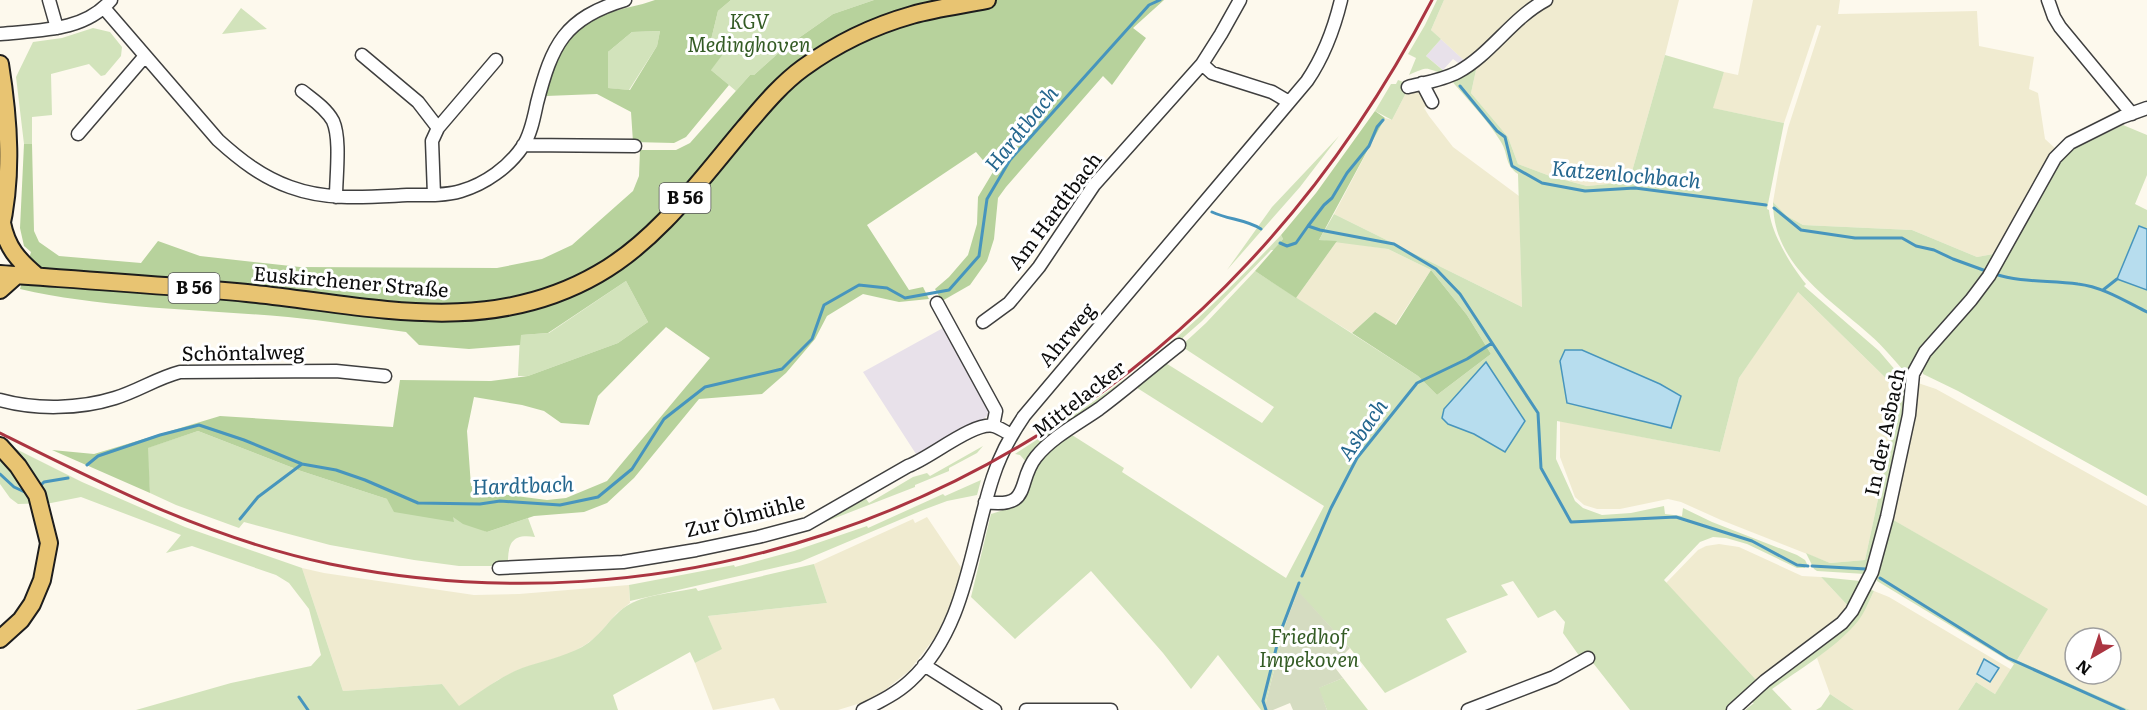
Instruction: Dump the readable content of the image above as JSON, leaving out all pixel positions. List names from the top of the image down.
{
  "streets": {
    "main road": ["B 56", "Euskirchener Straße"],
    "street": [
      "Am Hardtbach",
      "Ahrweg",
      "Schöntalweg",
      "Mittelacker",
      "In der Asbach",
      "Zur Ölmühle"
    ]
  },
  "crossings": [
    ["Ahrweg", "Mittelacker"]
  ],
  "water": ["Hardtbach", "Katzenlochbach", "Asbach"],
  "parks": ["KGV Medinghoven", "Friedhof Impekoven"],
  "north": "bottom left"
}
